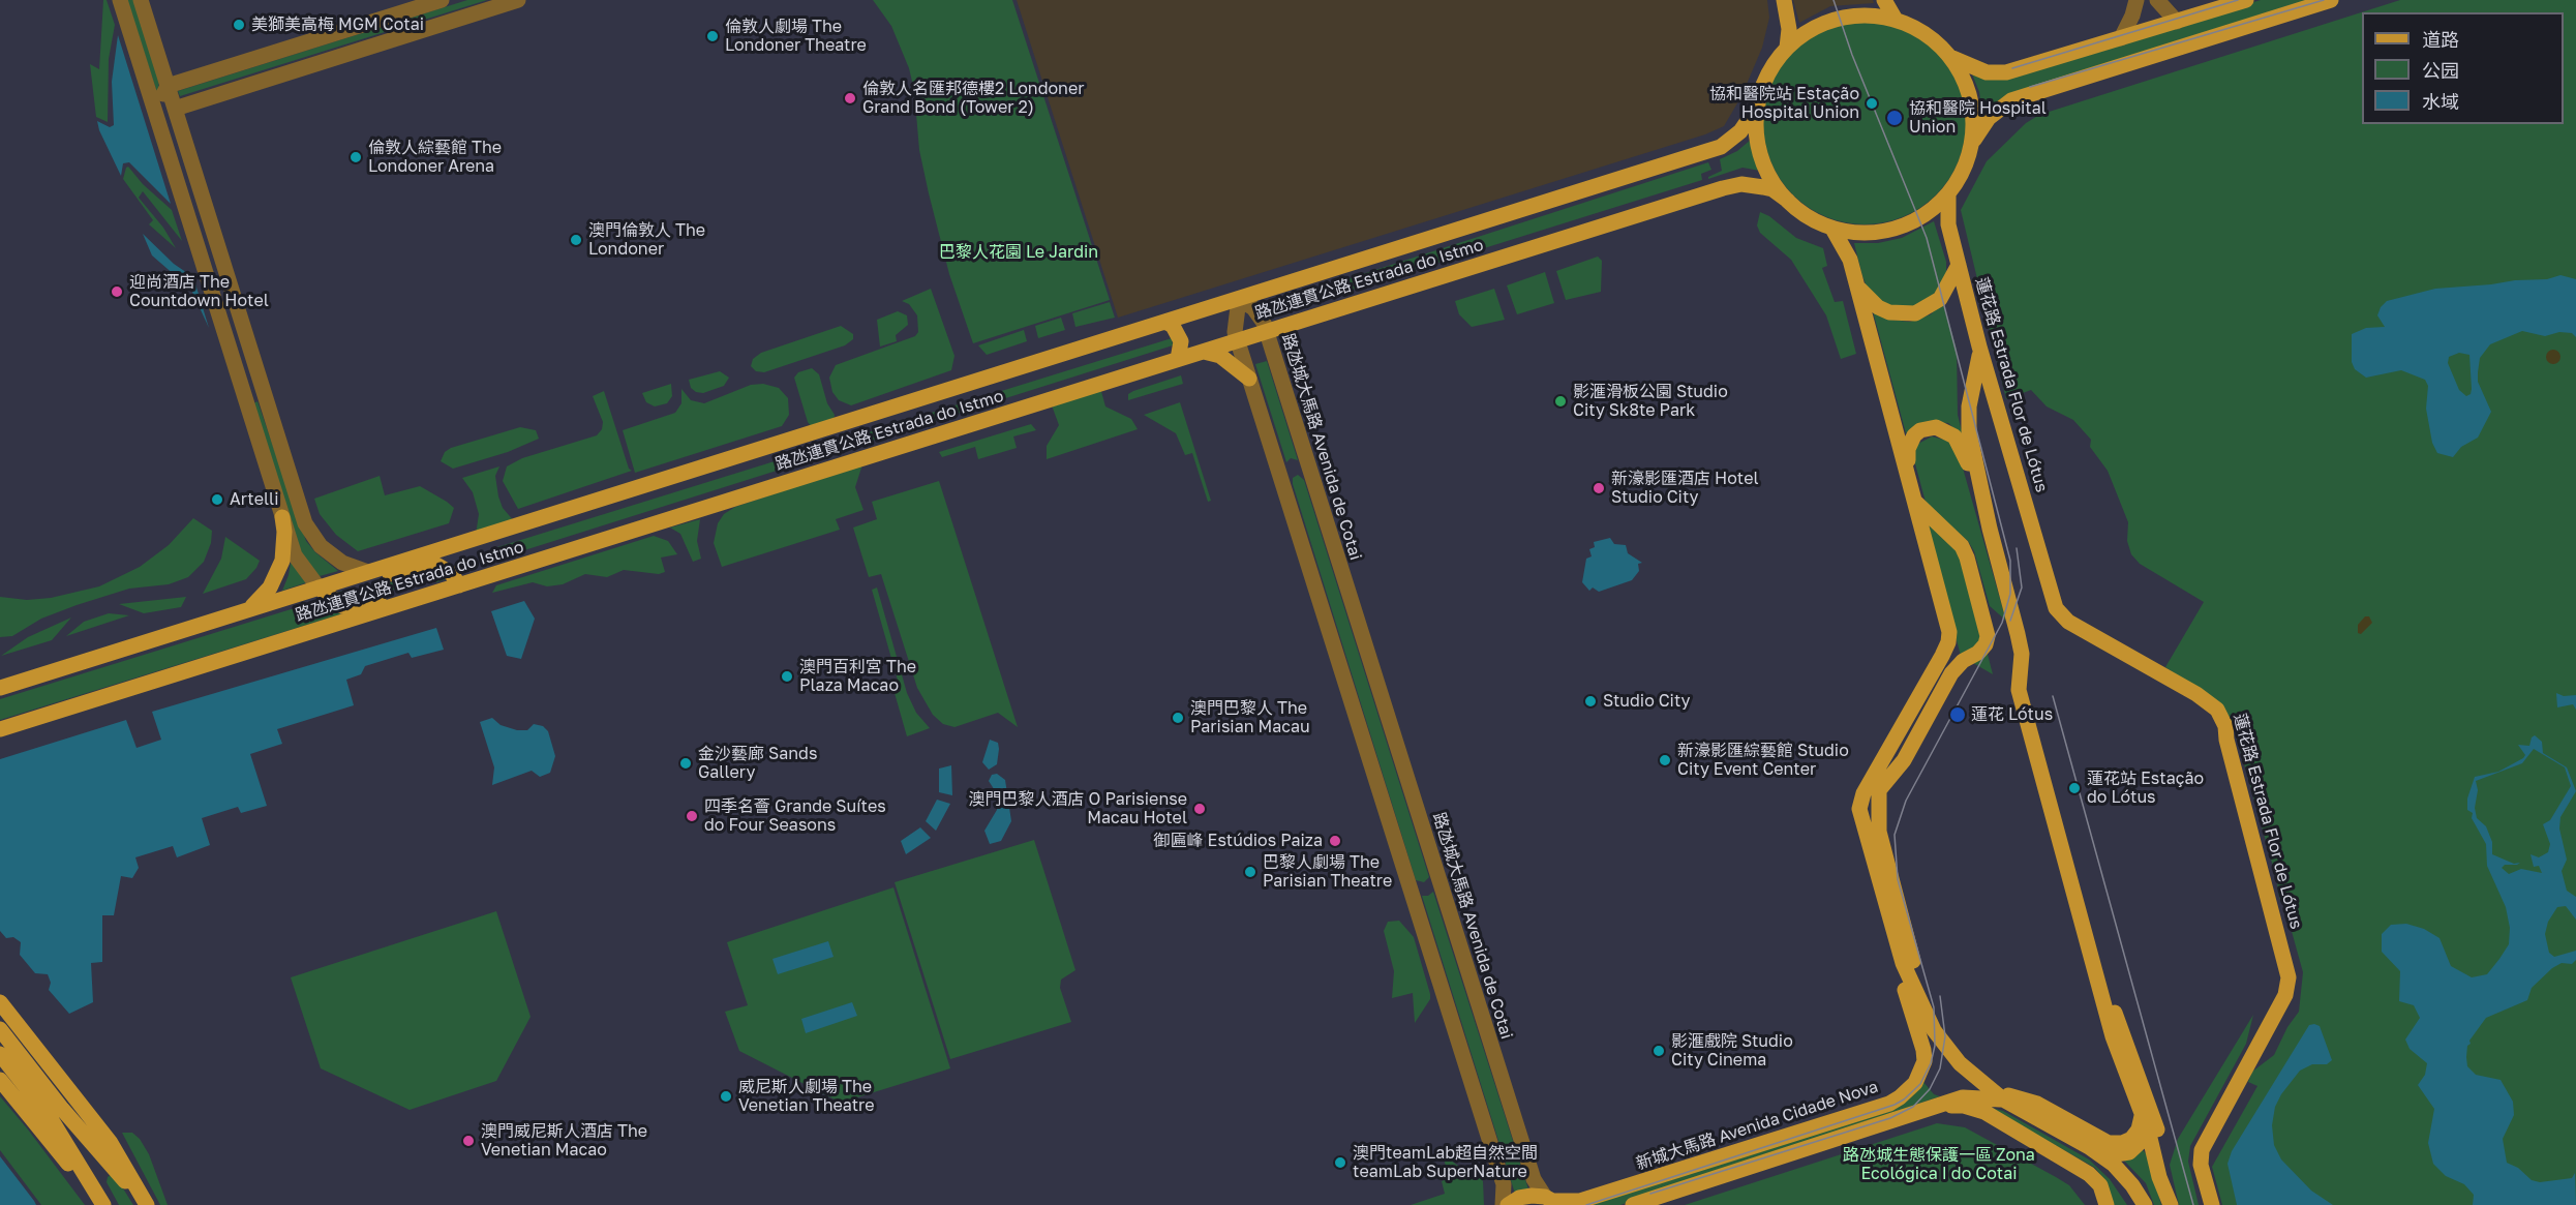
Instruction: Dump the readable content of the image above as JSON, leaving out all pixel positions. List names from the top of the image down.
{
  "streets": {
    "main road": ["路氹連貫公路 Estrada do Istmo", "蓮花路 Estrada Flor de Lótus", "新城大馬路 Avenida Cidade Nova"],
    "street": ["路氹城大馬路 Avenida de Cotai"]
  },
  "crossings": [
    ["路氹連貫公路 Estrada do Istmo", "蓮花路 Estrada Flor de Lótus"],
    ["路氹連貫公路 Estrada do Istmo", "路氹城大馬路 Avenida de Cotai"],
    ["路氹城大馬路 Avenida de Cotai", "新城大馬路 Avenida Cidade Nova"]
  ],
  "parks": ["巴黎人花園 Le Jardin", "路氹城生態保護一區 Zona Ecológica I do Cotai"],
  "places": [
    "美獅美高梅 MGM Cotai",
    "倫敦人劇場 The Londoner Theatre",
    "倫敦人名匯邦德樓2 Londoner Grand Bond (Tower 2)",
    "協和醫院站 Estação Hospital Union",
    "協和醫院 Hospital Union",
    "倫敦人綜藝館 The Londoner Arena",
    "澳門倫敦人 The Londoner",
    "迎尚酒店 The Countdown Hotel",
    "影滙滑板公園 Studio City Sk8te Park",
    "新濠影匯酒店 Hotel Studio City",
    "Artelli",
    "澳門百利宮 The Plaza Macao",
    "Studio City",
    "蓮花 Lótus",
    "澳門巴黎人 The Parisian Macau",
    "新濠影匯綜藝館 Studio City Event Center",
    "金沙藝廊 Sands Gallery",
    "蓮花站 Estação do Lótus",
    "澳門巴黎人酒店 O Parisiense Macau Hotel",
    "四季名薈 Grande Suítes do Four Seasons",
    "御匾峰 Estúdios Paiza",
    "巴黎人劇場 The Parisian Theatre",
    "影滙戲院 Studio City Cinema",
    "威尼斯人劇場 The Venetian Theatre",
    "澳門威尼斯人酒店 The Venetian Macao",
    "澳門teamLab超自然空間 teamLab SuperNature"
  ],
  "legend": ["道路", "公园", "水域"]
}
